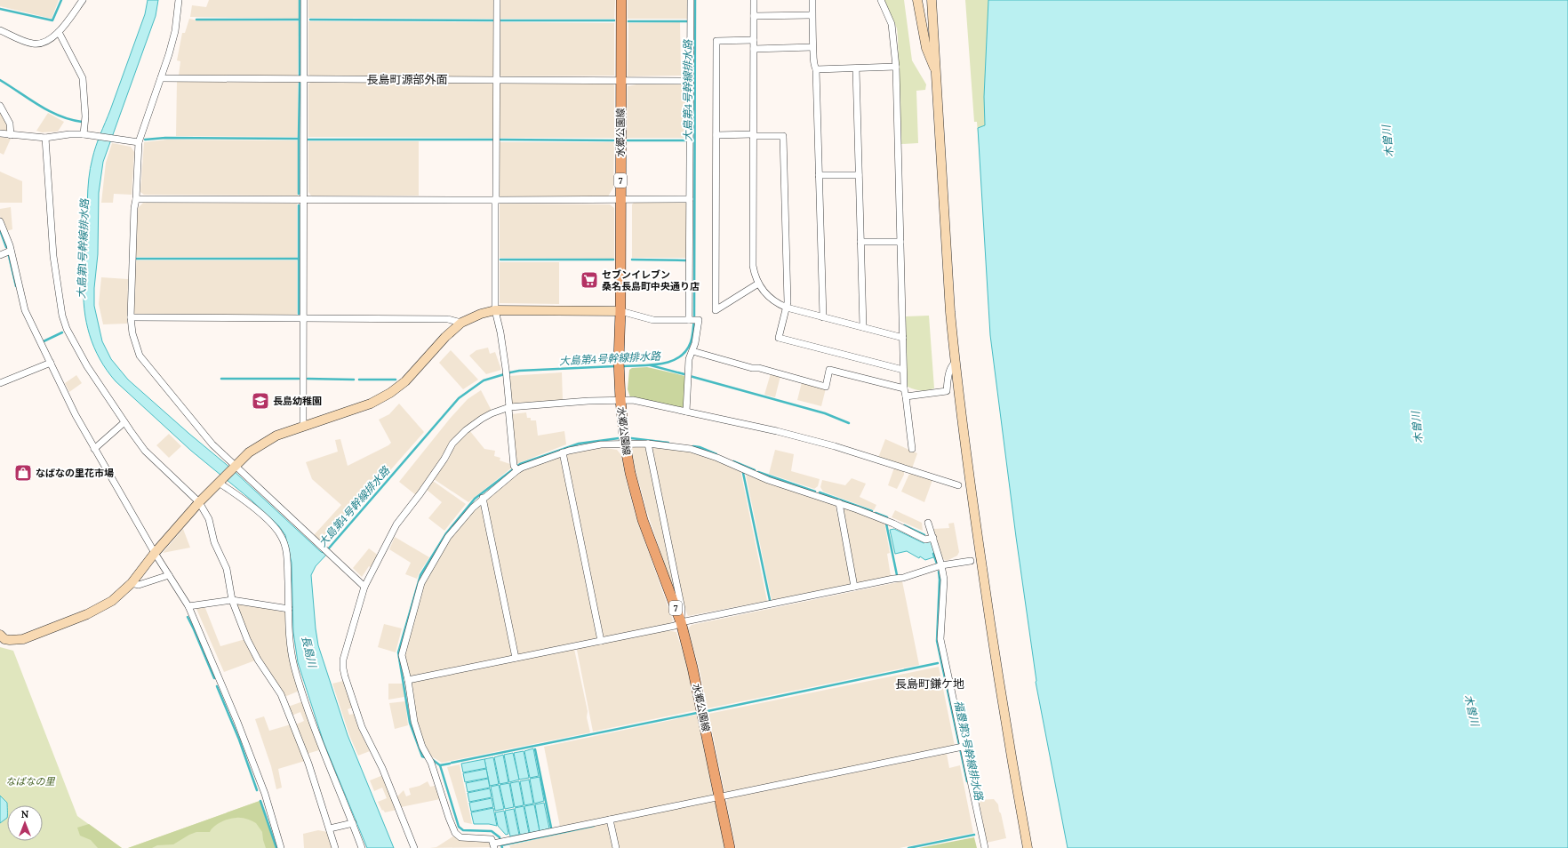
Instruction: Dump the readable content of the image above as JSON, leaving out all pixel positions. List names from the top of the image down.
{
  "streets": {
    "main road": ["水郷公園線", "7"]
  },
  "districts": ["長島町源部外面", "長島町鎌ケ地"],
  "water": [
    "大島第4号幹線排水路",
    "木曽川",
    "大島第1号幹線排水路",
    "長島川",
    "福豊第3号幹線排水路"
  ],
  "parks": ["なばなの里"],
  "places": {
    "supermarket": ["セブンイレブン 桑名長島町中央通り店"],
    "school or university": ["長島幼稚園"],
    "shop": ["なばなの里花市場"]
  },
  "north": "top"
}
